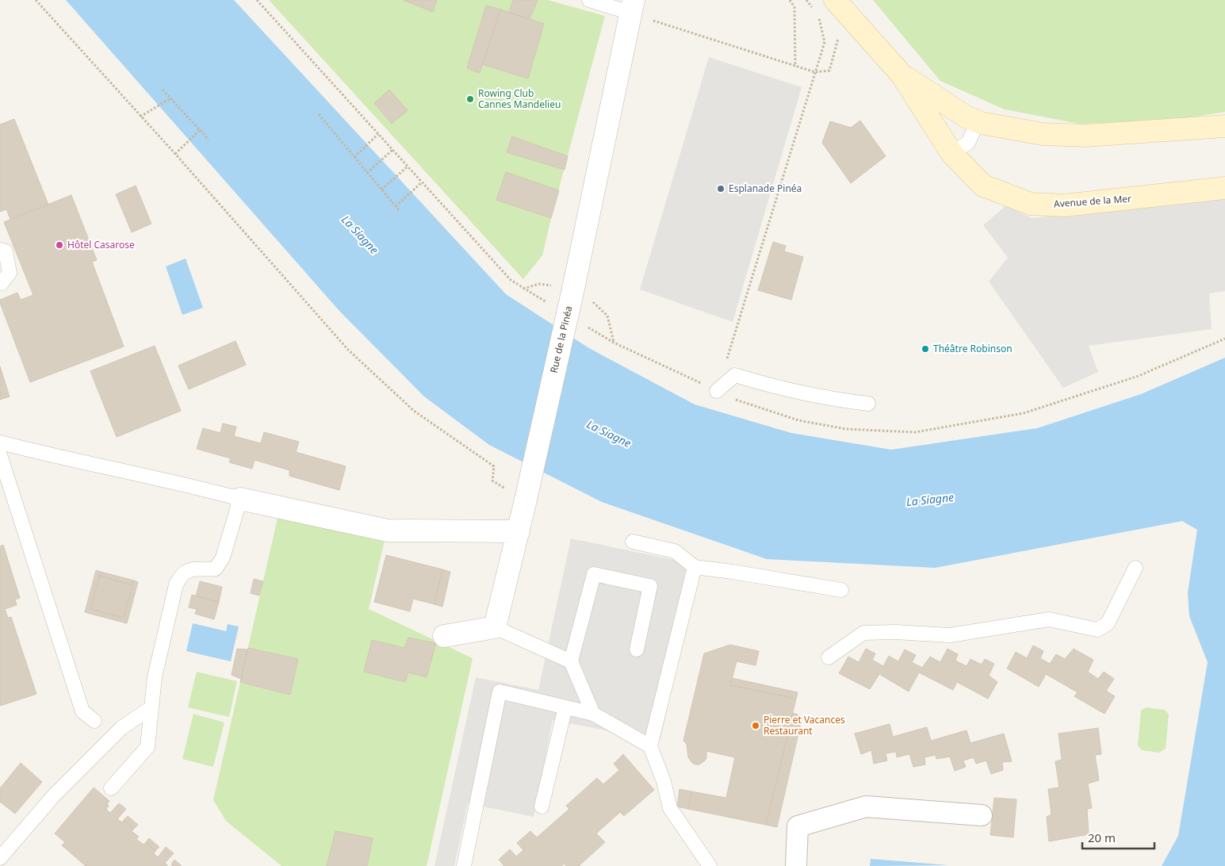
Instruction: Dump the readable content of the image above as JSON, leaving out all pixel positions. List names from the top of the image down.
{
  "streets": {
    "main road": ["Avenue de la Mer"],
    "street": ["Rue de la Pinéa"]
  },
  "water": ["La Siagne"],
  "places": [
    "Rowing Club Cannes Mandelieu",
    "Esplanade Pinéa",
    "Hôtel Casarose",
    "Théâtre Robinson",
    "Pierre et Vacances Restaurant"
  ],
  "scale_bar": "20 m"
}
